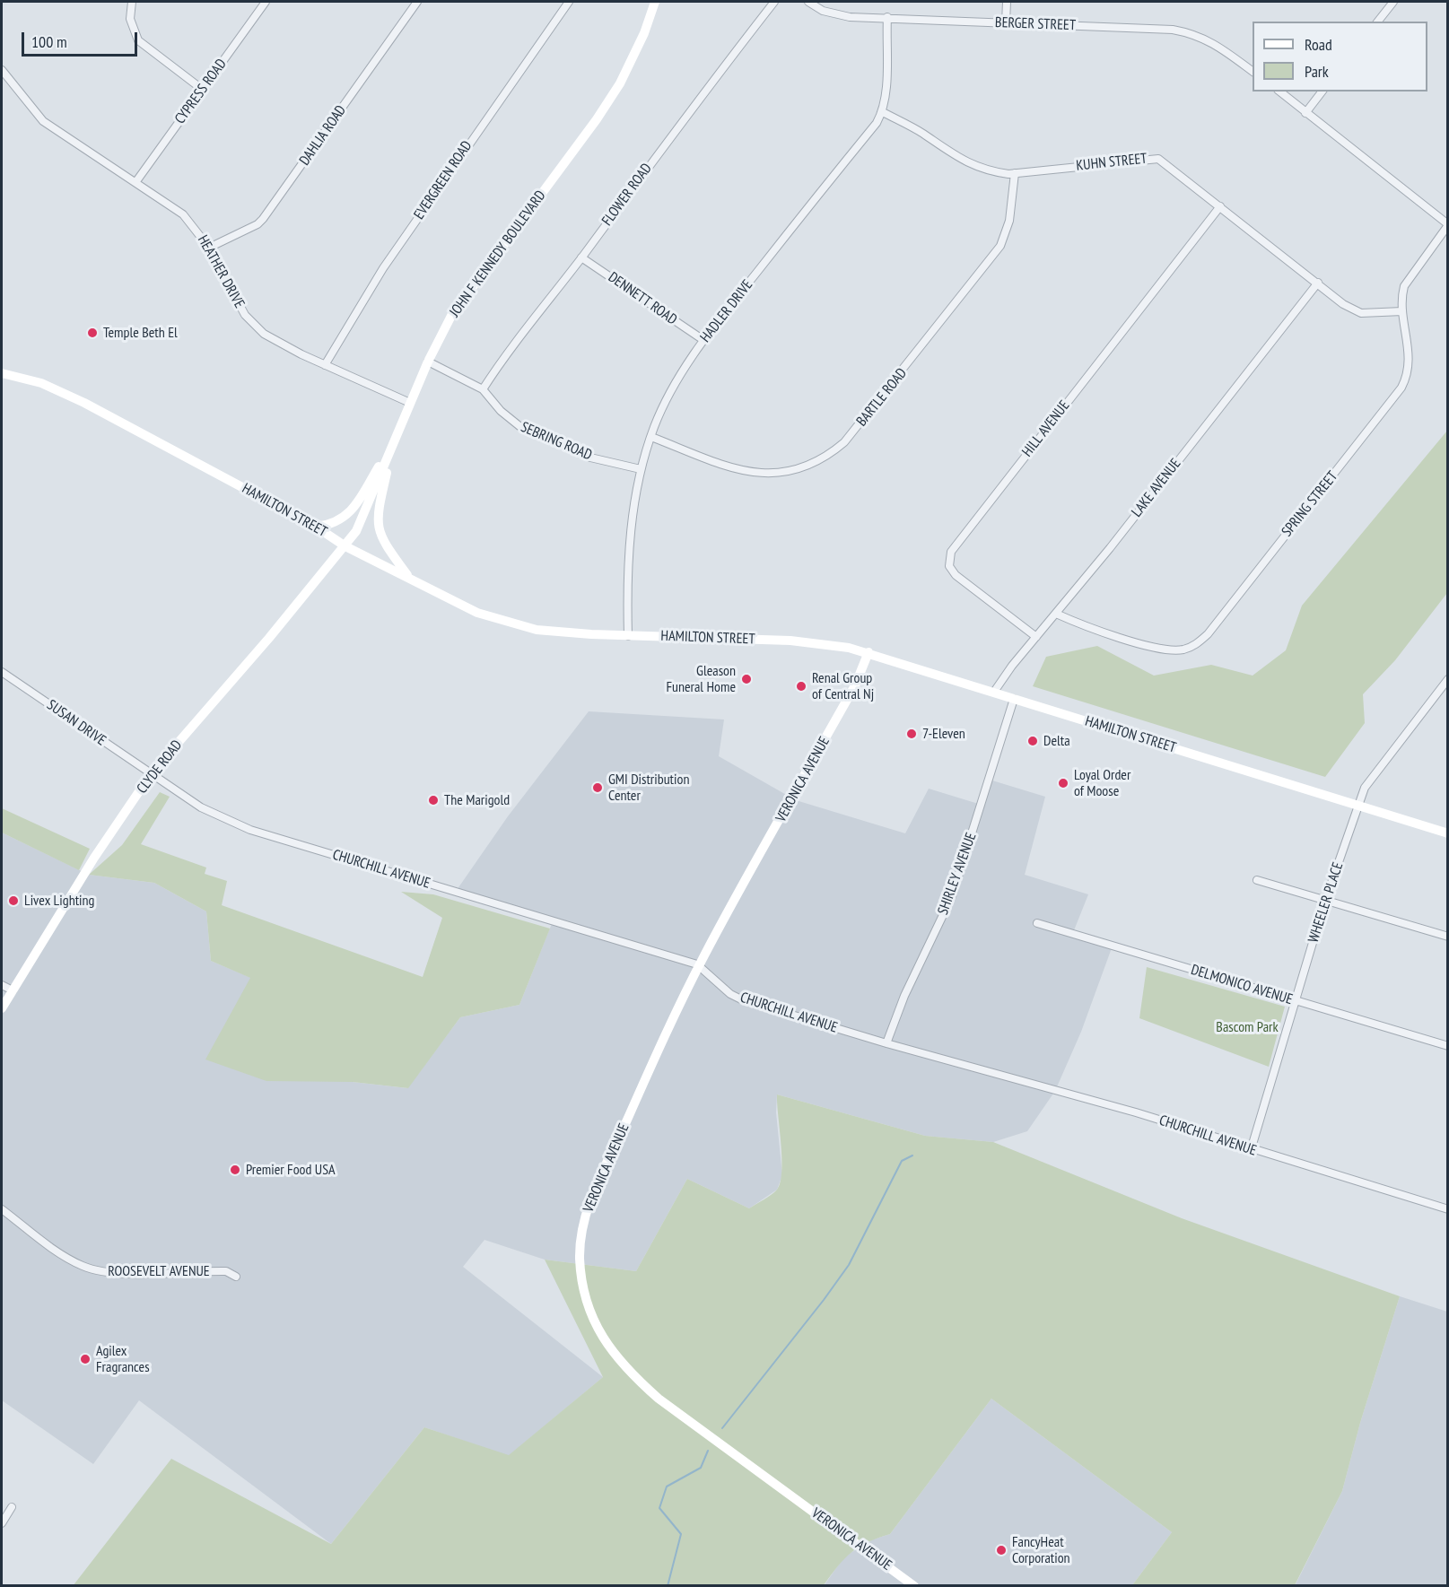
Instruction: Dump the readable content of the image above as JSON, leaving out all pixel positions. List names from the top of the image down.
{
  "streets": {
    "street": [
      "BERGER STREET",
      "CYPRESS ROAD",
      "DAHLIA ROAD",
      "KUHN STREET",
      "EVERGREEN ROAD",
      "FLOWER ROAD",
      "JOHN F KENNEDY BOULEVARD",
      "HEATHER DRIVE",
      "DENNETT ROAD",
      "HADLER DRIVE",
      "BARTLE ROAD",
      "HILL AVENUE",
      "SEBRING ROAD",
      "LAKE AVENUE",
      "SPRING STREET",
      "HAMILTON STREET",
      "SUSAN DRIVE",
      "CLYDE ROAD",
      "VERONICA AVENUE",
      "CHURCHILL AVENUE",
      "SHIRLEY AVENUE",
      "WHEELER PLACE",
      "DELMONICO AVENUE",
      "ROOSEVELT AVENUE"
    ]
  },
  "crossings": [
    ["CYPRESS ROAD", "HEATHER DRIVE"],
    ["DAHLIA ROAD", "HEATHER DRIVE"],
    ["KUHN STREET", "HADLER DRIVE"],
    ["KUHN STREET", "BARTLE ROAD"],
    ["KUHN STREET", "HILL AVENUE"],
    ["KUHN STREET", "LAKE AVENUE"],
    ["KUHN STREET", "SPRING STREET"],
    ["EVERGREEN ROAD", "HEATHER DRIVE"],
    ["FLOWER ROAD", "DENNETT ROAD"],
    ["FLOWER ROAD", "SEBRING ROAD"],
    ["JOHN F KENNEDY BOULEVARD", "HEATHER DRIVE"],
    ["JOHN F KENNEDY BOULEVARD", "SEBRING ROAD"],
    ["JOHN F KENNEDY BOULEVARD", "HAMILTON STREET"],
    ["JOHN F KENNEDY BOULEVARD", "CLYDE ROAD"],
    ["DENNETT ROAD", "HADLER DRIVE"],
    ["HADLER DRIVE", "BARTLE ROAD"],
    ["HADLER DRIVE", "SEBRING ROAD"],
    ["HADLER DRIVE", "HAMILTON STREET"],
    ["HILL AVENUE", "LAKE AVENUE"],
    ["LAKE AVENUE", "SPRING STREET"],
    ["LAKE AVENUE", "HAMILTON STREET"],
    ["HAMILTON STREET", "CLYDE ROAD"],
    ["HAMILTON STREET", "VERONICA AVENUE"],
    ["HAMILTON STREET", "SHIRLEY AVENUE"],
    ["HAMILTON STREET", "WHEELER PLACE"],
    ["SUSAN DRIVE", "CLYDE ROAD"],
    ["SUSAN DRIVE", "CHURCHILL AVENUE"],
    ["CLYDE ROAD", "CHURCHILL AVENUE"],
    ["VERONICA AVENUE", "CHURCHILL AVENUE"],
    ["CHURCHILL AVENUE", "SHIRLEY AVENUE"],
    ["CHURCHILL AVENUE", "WHEELER PLACE"],
    ["WHEELER PLACE", "DELMONICO AVENUE"]
  ],
  "parks": ["Bascom Park"],
  "places": [
    "Temple Beth El",
    "Gleason Funeral Home",
    "Renal Group of Central Nj",
    "7-Eleven",
    "Delta",
    "Loyal Order of Moose",
    "GMI Distribution Center",
    "The Marigold",
    "Livex Lighting",
    "Premier Food USA",
    "Agilex Fragrances",
    "FancyHeat Corporation"
  ],
  "legend": ["Road", "Park"],
  "scale_bar": "100 m"
}
